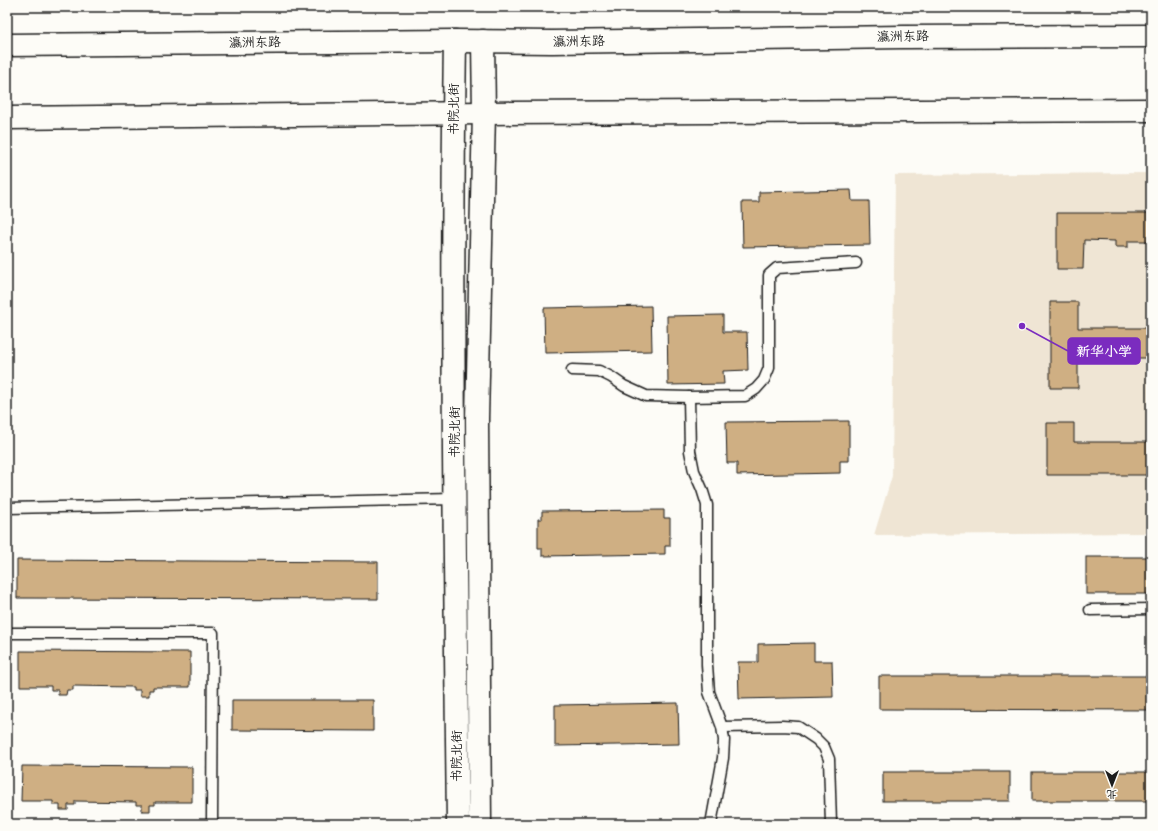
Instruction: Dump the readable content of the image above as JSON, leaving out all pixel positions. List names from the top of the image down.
{
  "streets": {
    "street": ["瀛洲东路", "书院北街"]
  },
  "crossings": [
    ["瀛洲东路", "书院北街"]
  ],
  "places": ["新华小学"],
  "north": "bottom"
}
